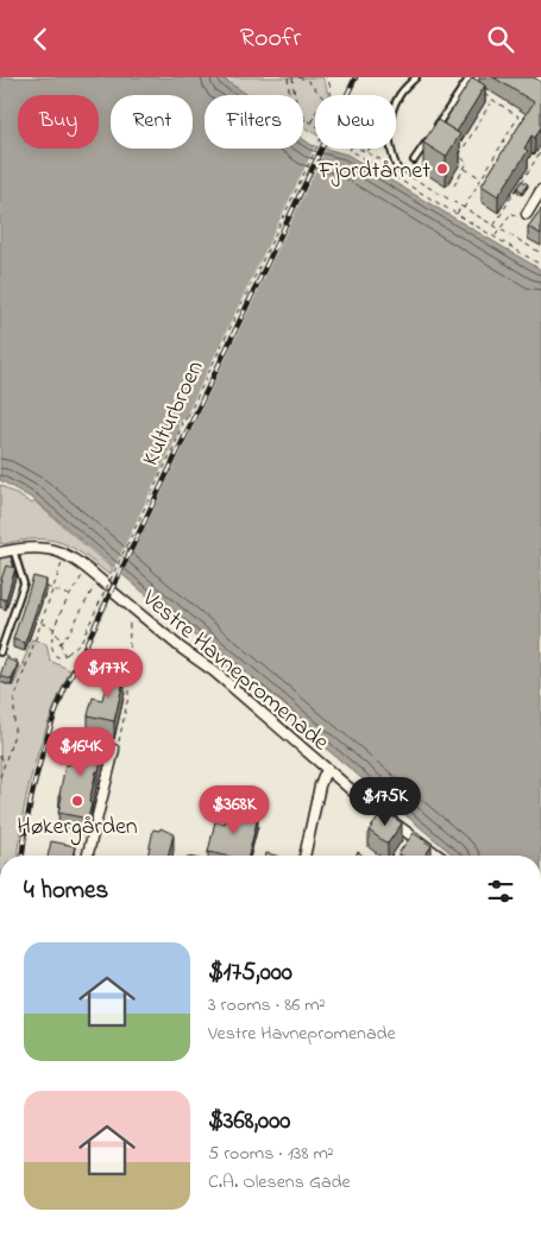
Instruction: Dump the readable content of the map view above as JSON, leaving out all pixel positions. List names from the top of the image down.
{
  "streets": {
    "street": ["Vestre Havnepromenade"],
    "path": ["Kulturbroen"]
  },
  "places": ["Fjordtårnet", "Høkergården"],
  "page": {
    "header": "Roofr",
    "chip": [
      "Buy",
      "Rent",
      "Filters",
      "New"
    ],
    "price": [
      "$177K",
      "$164K",
      "$175K",
      "$368K"
    ],
    "heading": "4 homes",
    "list": [
      {
        "name": "$175,000",
        "note": "3 rooms · 86 m² · Vestre Havnepromenade"
      },
      {
        "name": "$368,000",
        "note": "5 rooms · 138 m² · C.A. Olesens Gade"
      }
    ]
  }
}
